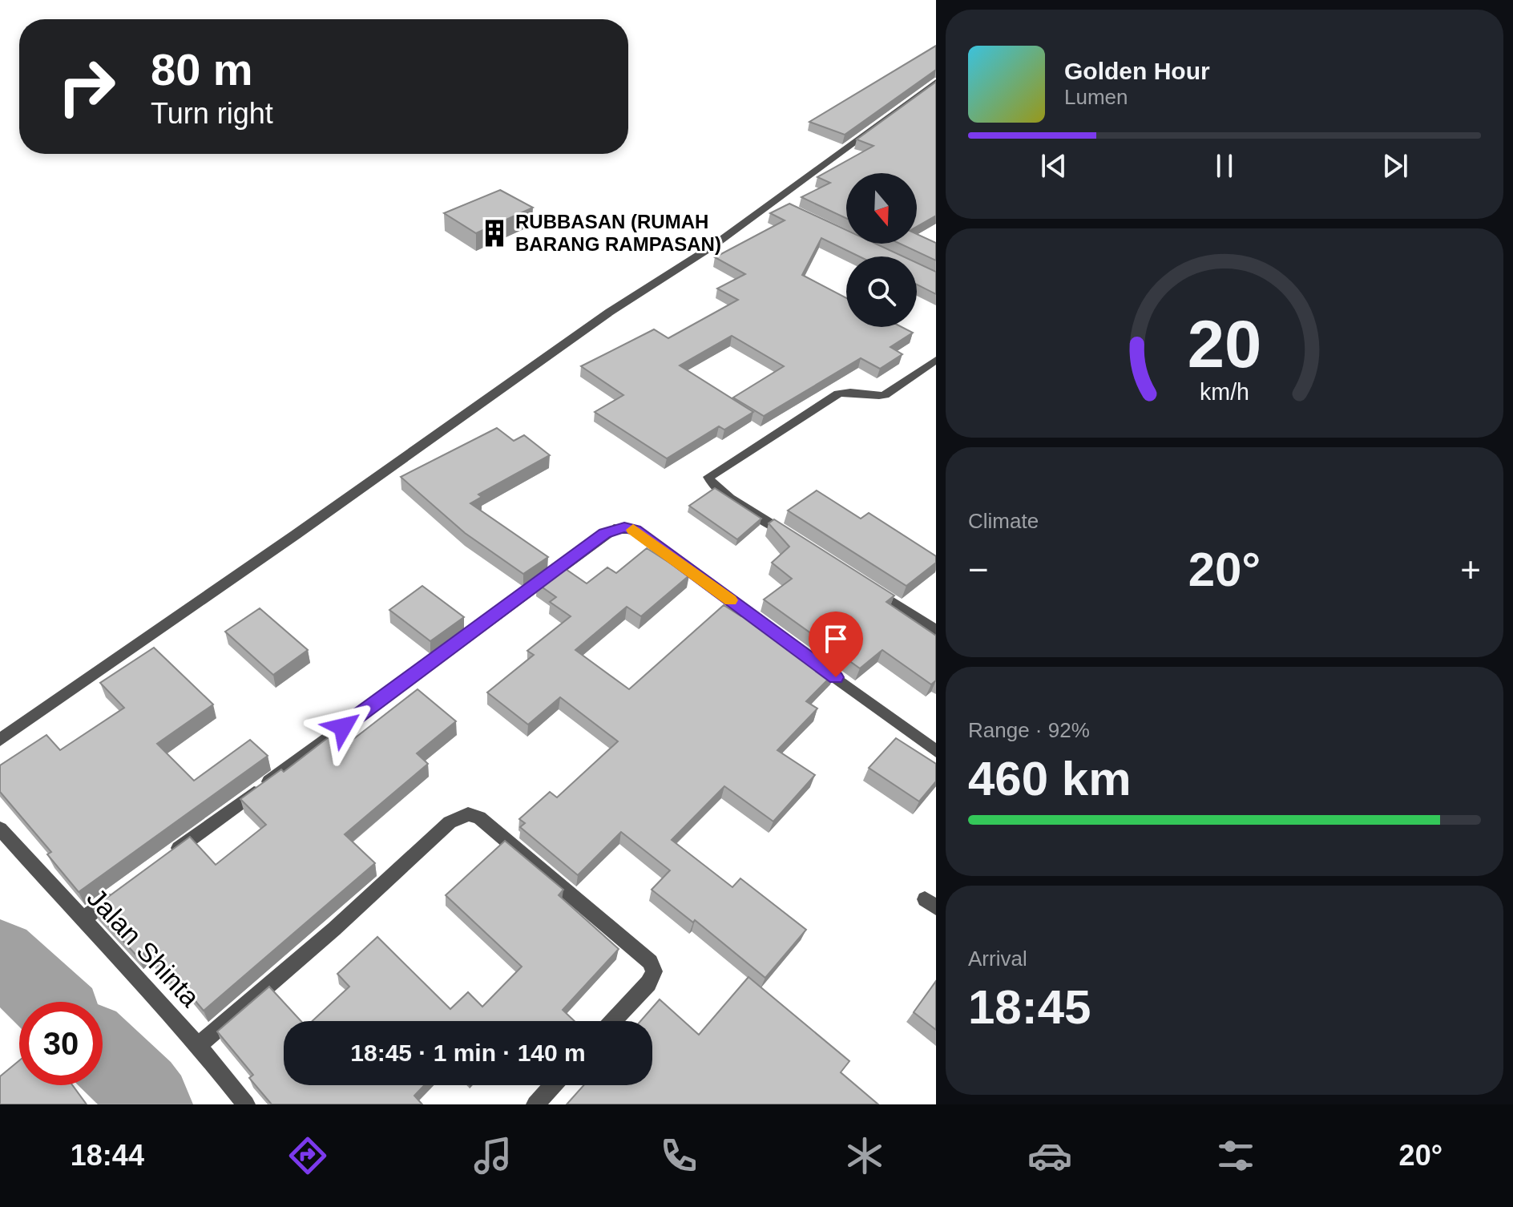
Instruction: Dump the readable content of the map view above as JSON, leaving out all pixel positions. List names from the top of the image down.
{
  "streets": {
    "street": ["Jalan Shinta"]
  },
  "places": {
    "building": ["RUBBASAN (RUMAH BARANG RAMPASAN)"]
  },
  "north": "bottom",
  "page": {
    "turn": ["80 m", "Turn right"],
    "song": ["Golden Hour", "Lumen"],
    "tile": [
      "Climate",
      ["Range · 92%", "460 km"],
      ["Arrival", "18:45"]
    ],
    "heat": ["−", "20°", "+"],
    "limit": "30",
    "trip": "18:45 · 1 min · 140 m",
    "tabs": ["18:44", "20°"],
    "gauge": ["20", "km/h"]
  }
}
